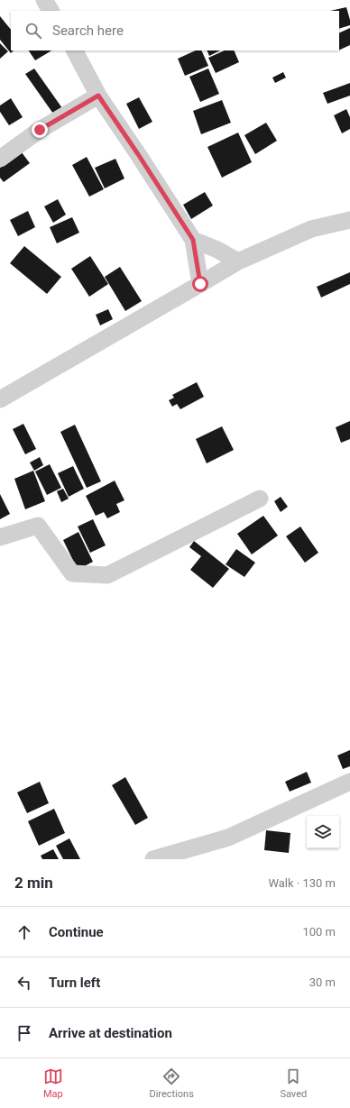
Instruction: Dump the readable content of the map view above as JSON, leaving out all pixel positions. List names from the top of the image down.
{
  "page": {
    "search": "Search here",
    "heading": ["2 min", "Walk · 130 m"],
    "list": [
      ["Continue", "100 m"],
      ["Turn left", "30 m"],
      "Arrive at destination"
    ],
    "nav": ["Map", "Directions", "Saved"]
  }
}
